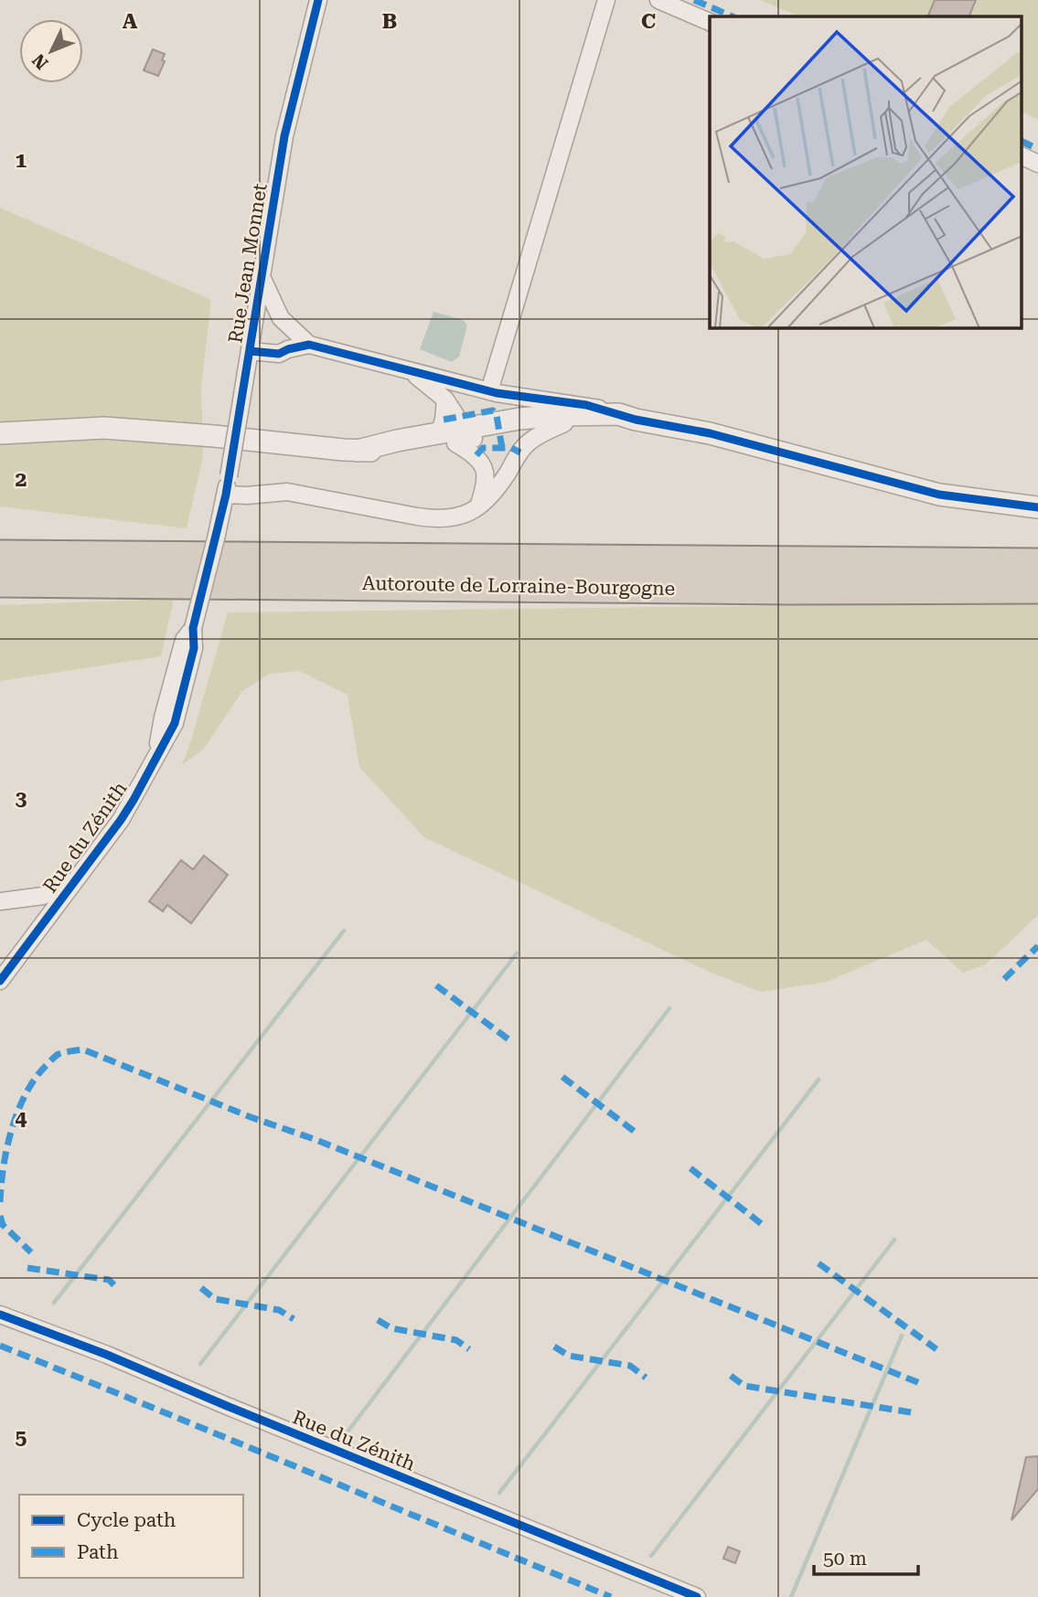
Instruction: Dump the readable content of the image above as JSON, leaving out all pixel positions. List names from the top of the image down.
{
  "streets": {
    "highway": ["Autoroute de Lorraine-Bourgogne"],
    "street": ["Rue Jean Monnet", "Rue du Zénith"]
  },
  "crossings": [
    ["Rue Jean Monnet", "Rue du Zénith"]
  ],
  "legend": ["Cycle path", "Path"],
  "scale_bar": "50 m",
  "north": "bottom left",
  "grid": {
    "columns": ["A", "B", "C"],
    "rows": [
      "1",
      "2",
      "3",
      "4",
      "5"
    ]
  }
}
